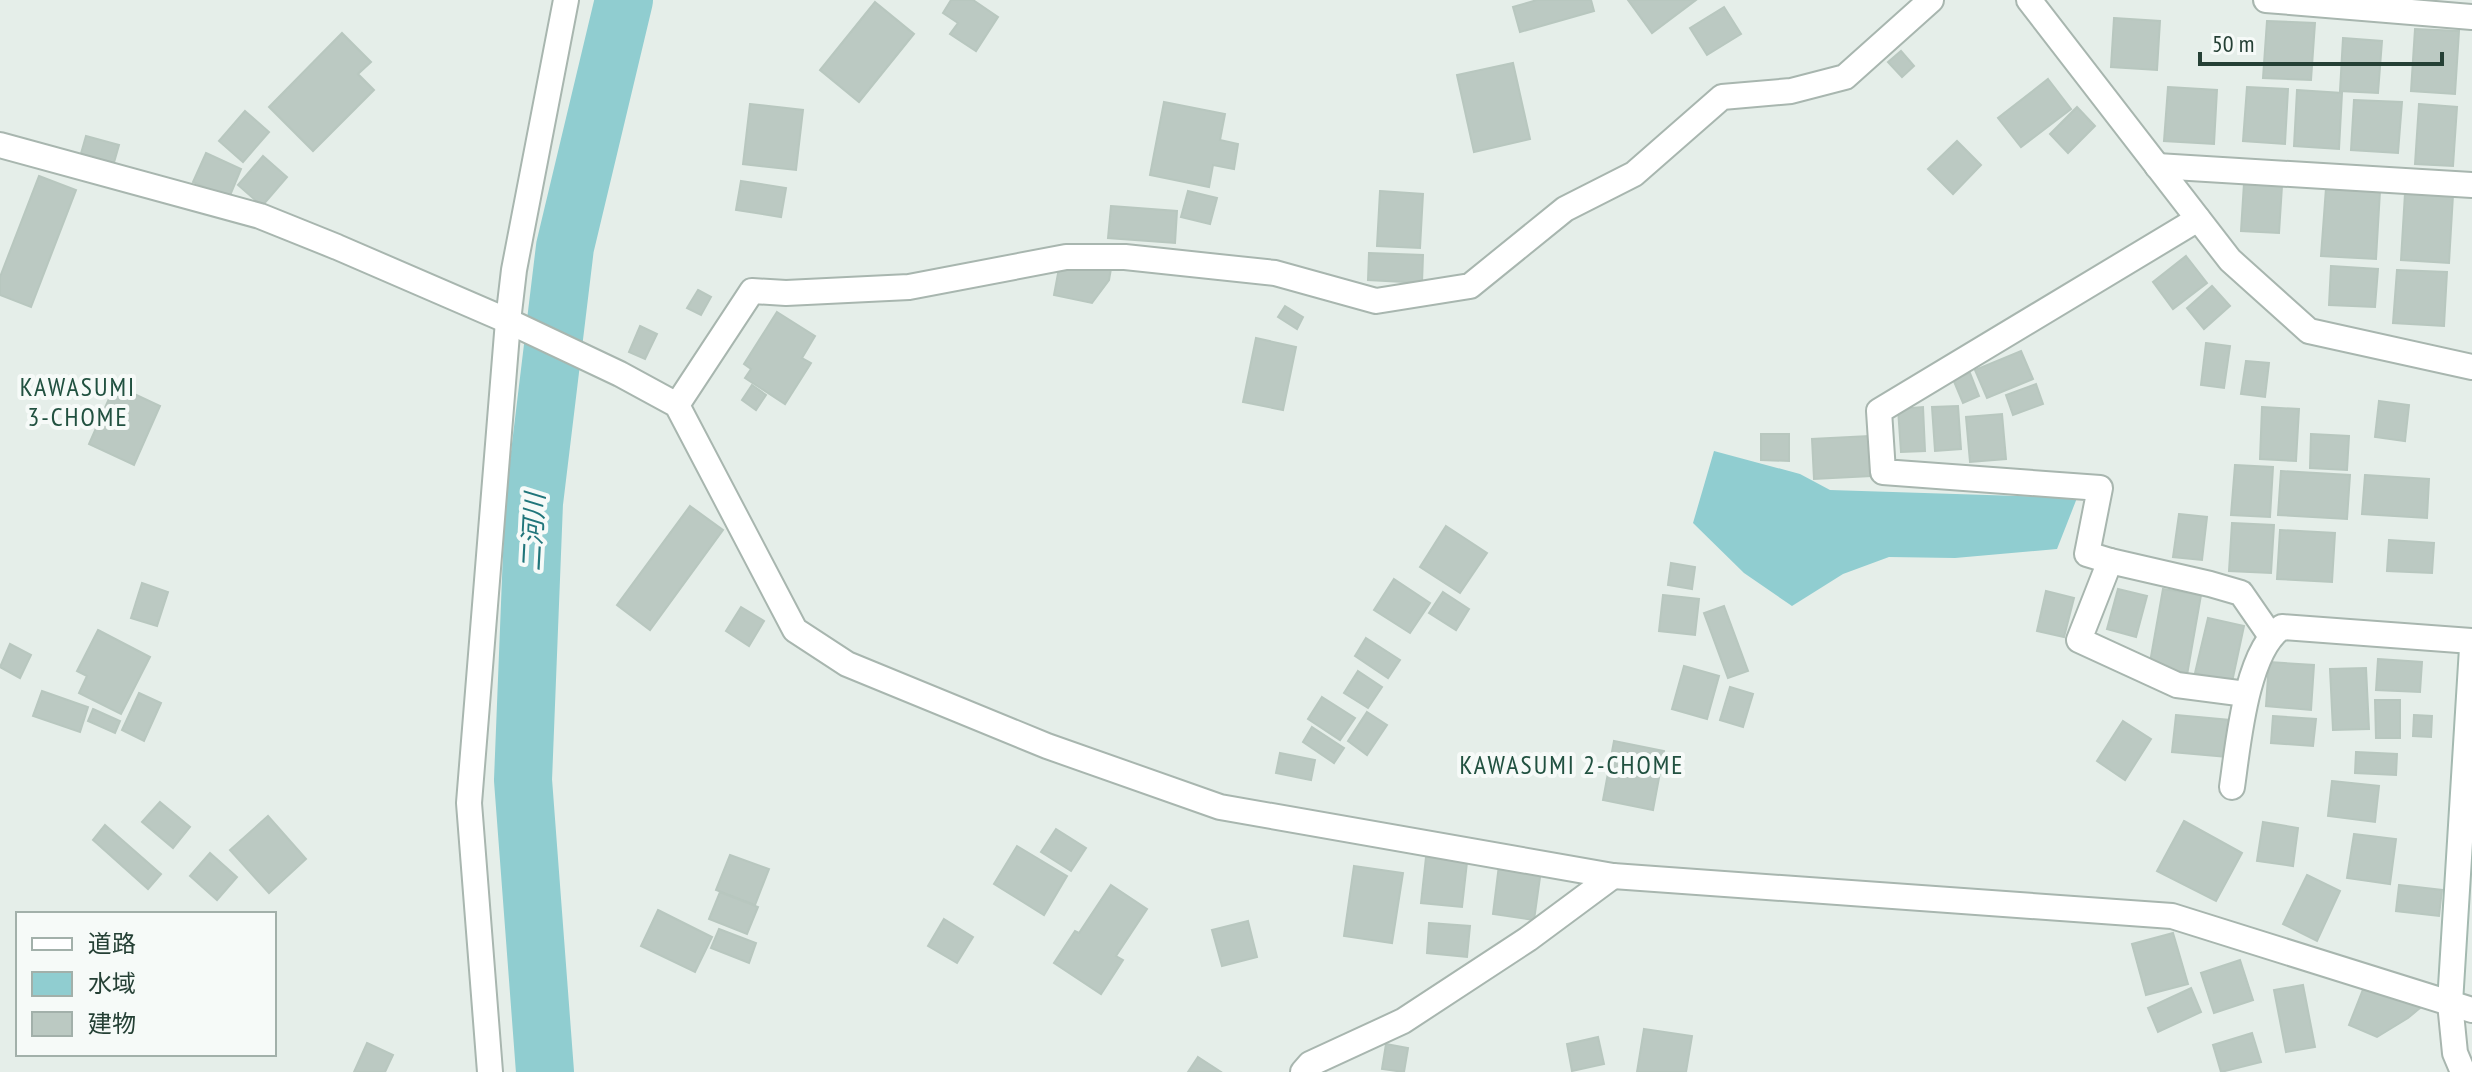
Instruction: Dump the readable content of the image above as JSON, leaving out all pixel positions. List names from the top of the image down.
{
  "districts": ["KAWASUMI 3-CHOME", "KAWASUMI 2-CHOME"],
  "water": ["二河川"],
  "legend": ["道路", "水域", "建物"],
  "scale_bar": "50 m"
}
